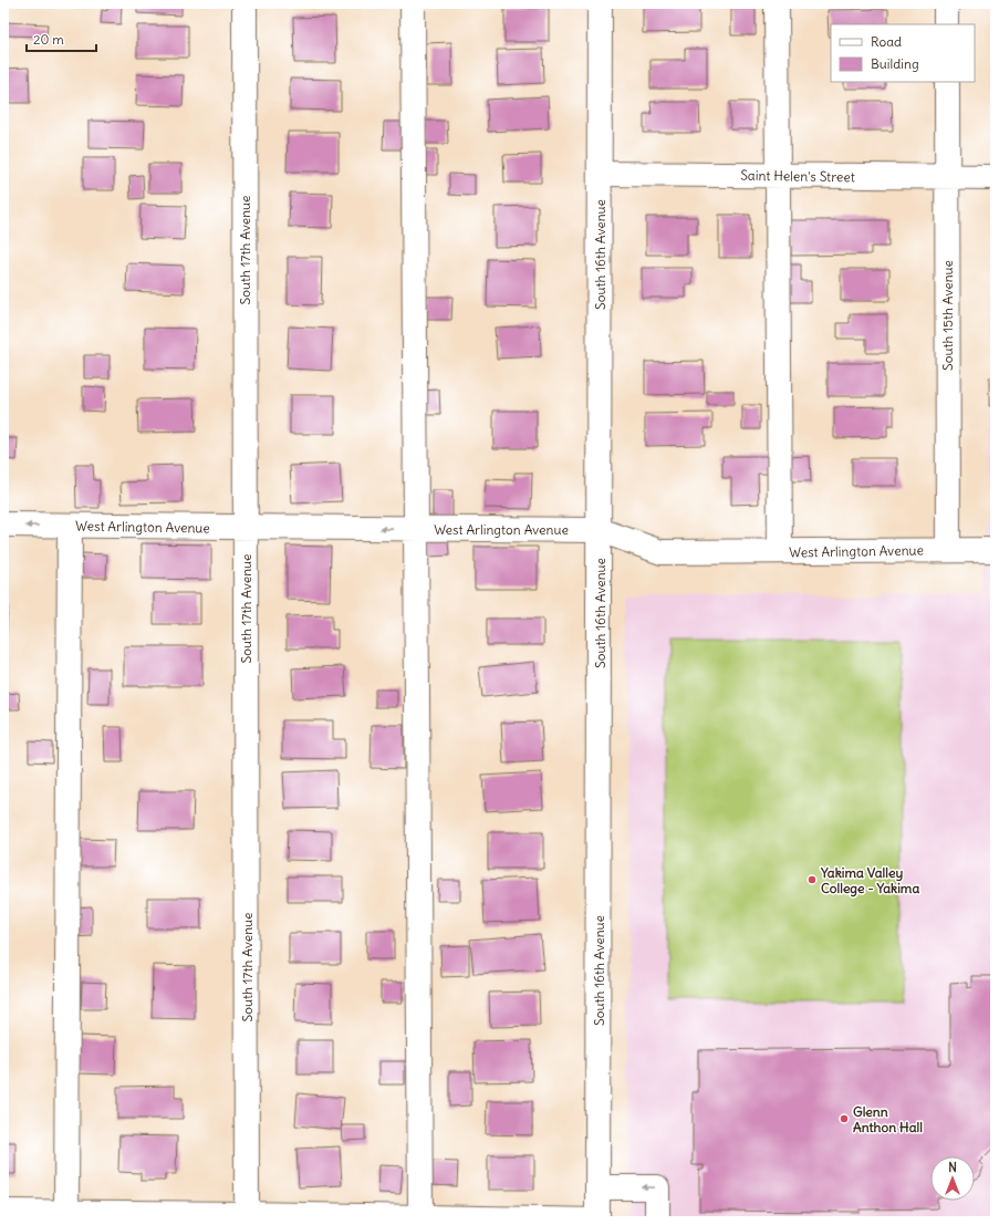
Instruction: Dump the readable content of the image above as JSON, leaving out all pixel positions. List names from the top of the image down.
{
  "streets": {
    "street": [
      "Saint Helen's Street",
      "South 17th Avenue",
      "South 16th Avenue",
      "South 15th Avenue",
      "West Arlington Avenue"
    ]
  },
  "crossings": [
    ["Saint Helen's Street", "South 16th Avenue"],
    ["Saint Helen's Street", "South 15th Avenue"],
    ["South 17th Avenue", "West Arlington Avenue"],
    ["South 16th Avenue", "West Arlington Avenue"],
    ["South 15th Avenue", "West Arlington Avenue"]
  ],
  "places": ["Yakima Valley College - Yakima", "Glenn Anthon Hall"],
  "legend": ["Road", "Building"],
  "scale_bar": "20 m",
  "north": "top"
}
